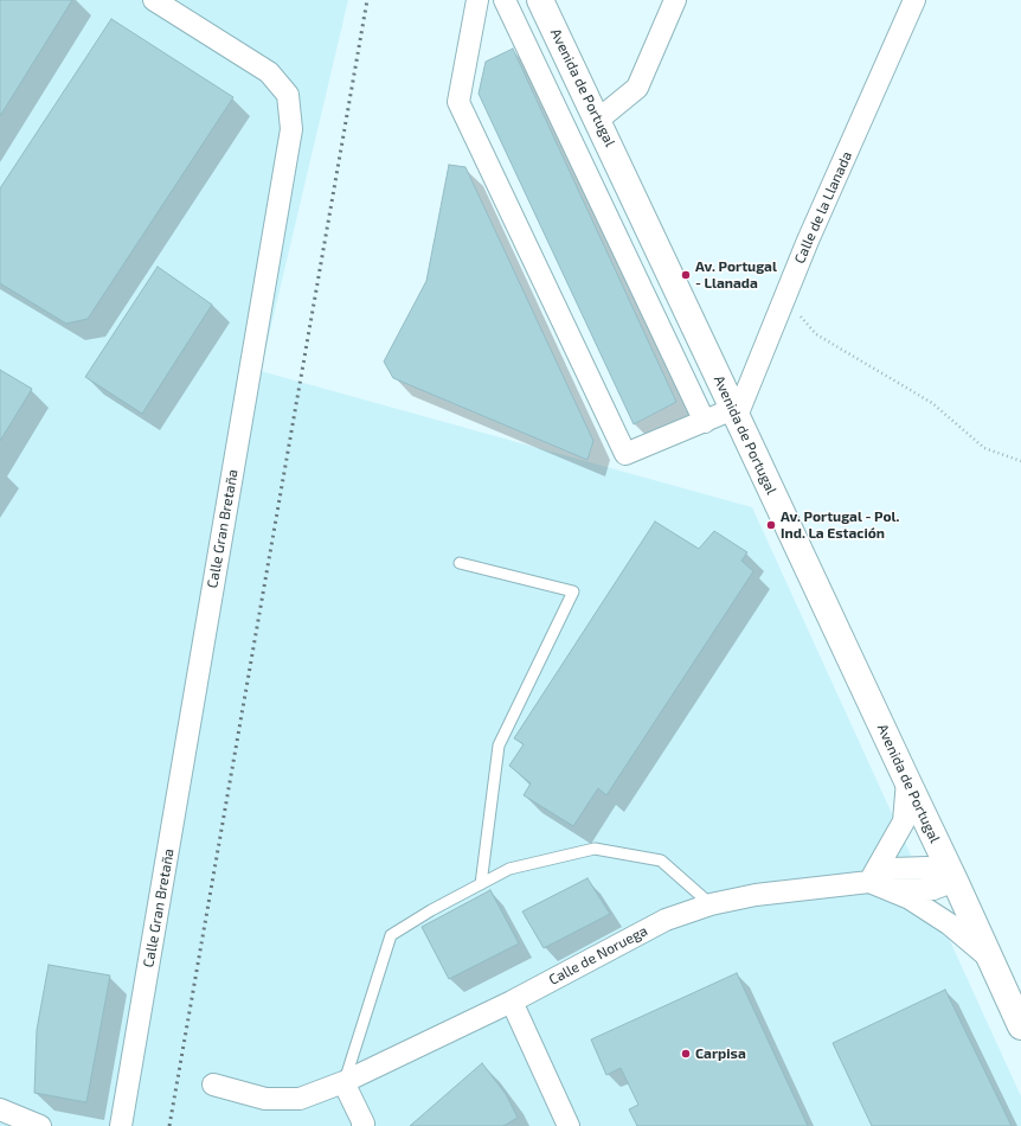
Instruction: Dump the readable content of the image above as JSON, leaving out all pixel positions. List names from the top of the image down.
{
  "streets": {
    "street": [
      "Avenida de Portugal",
      "Calle de la Llanada",
      "Calle Gran Bretaña",
      "Calle de Noruega"
    ]
  },
  "crossings": [
    ["Avenida de Portugal", "Calle de la Llanada"],
    ["Avenida de Portugal", "Calle de Noruega"]
  ],
  "places": ["Av. Portugal - Llanada", "Av. Portugal - Pol. Ind. La Estación", "Carpisa"]
}
